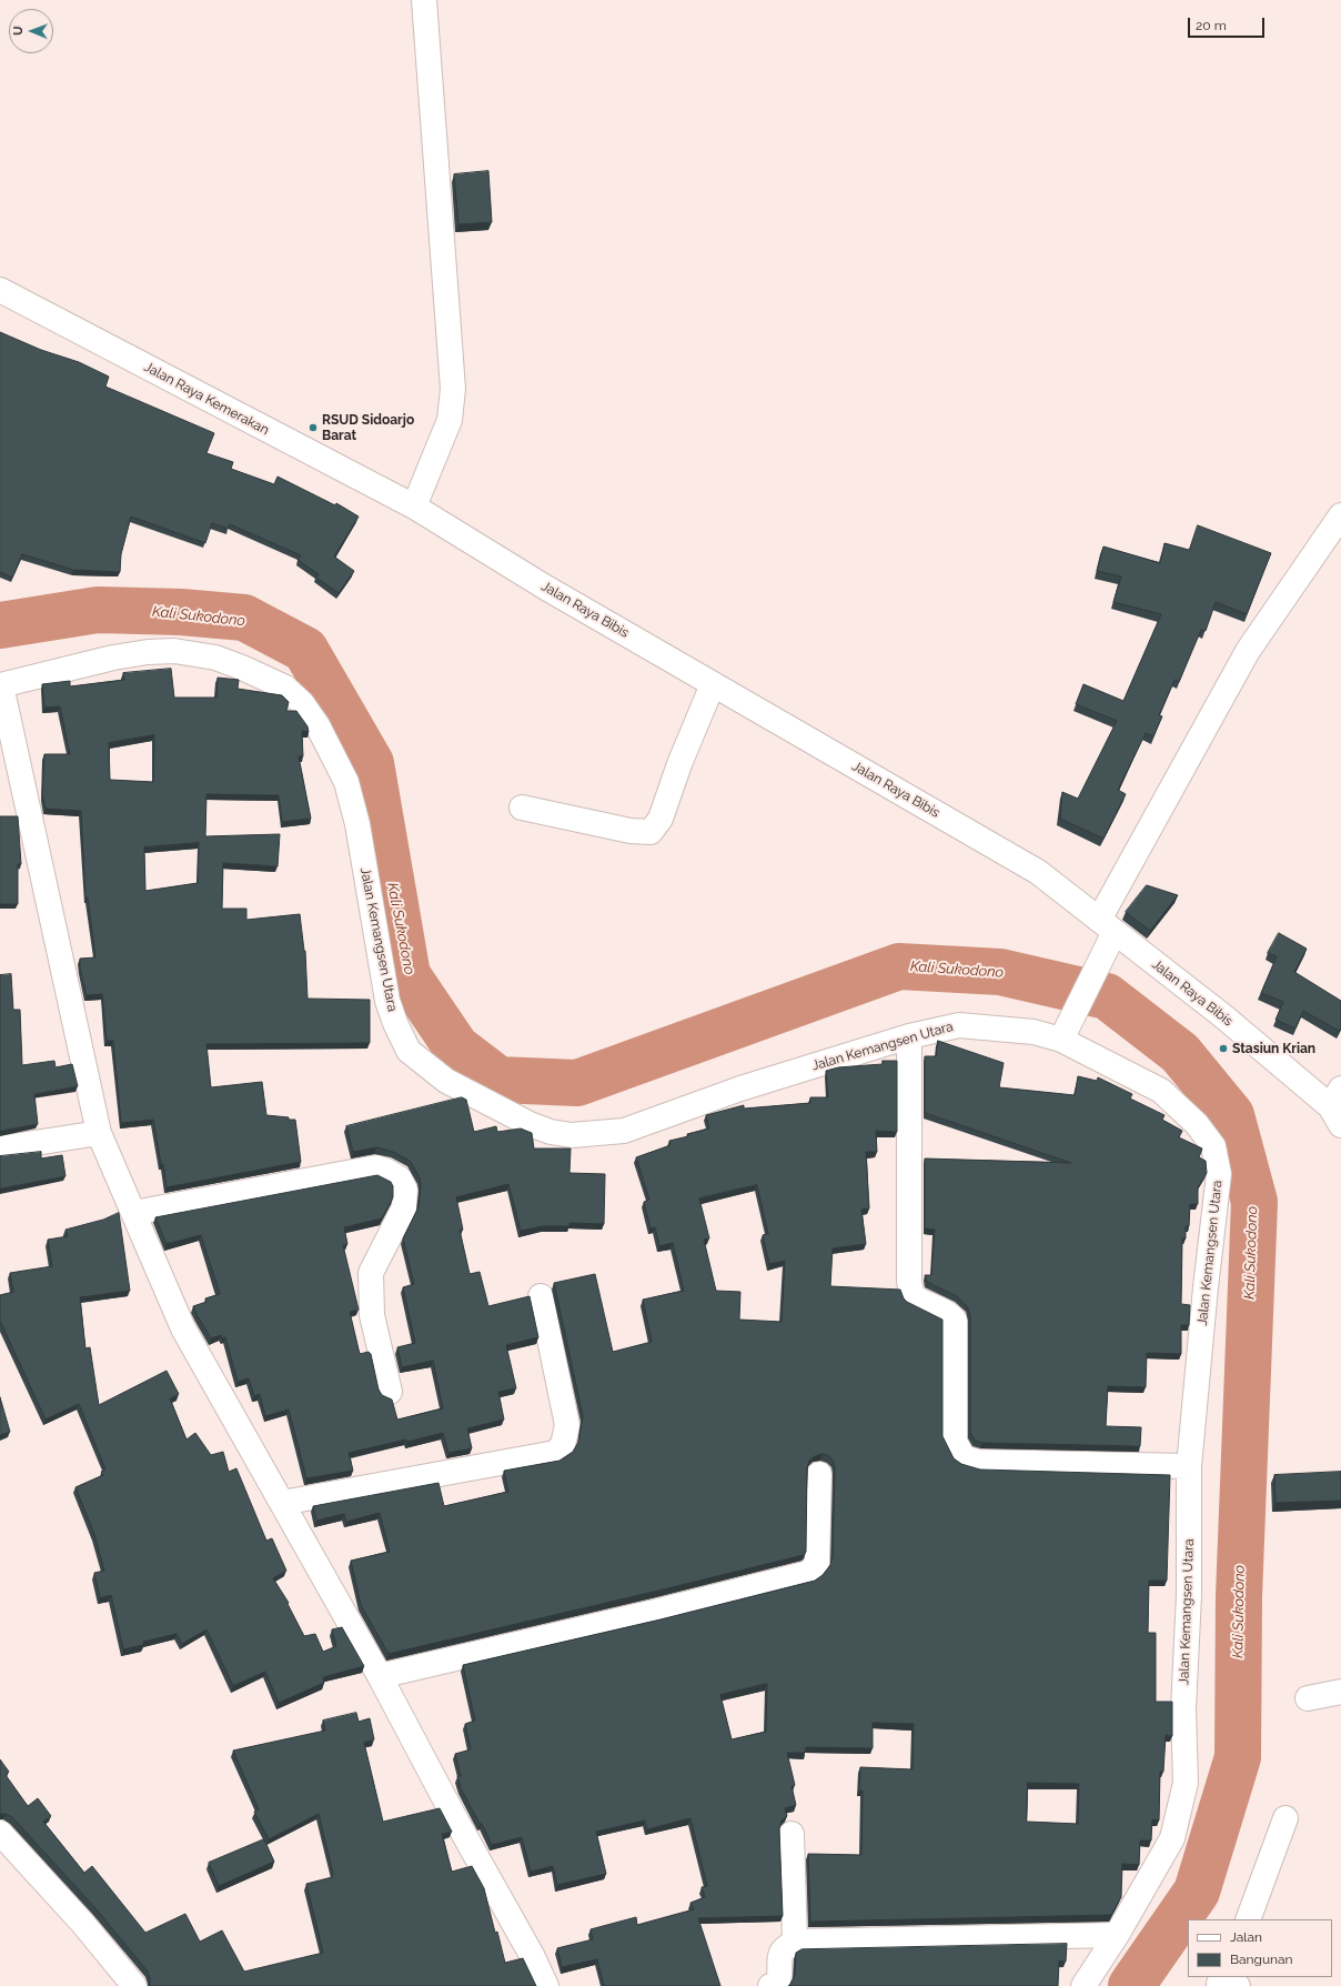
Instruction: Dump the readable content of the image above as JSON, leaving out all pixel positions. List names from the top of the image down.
{
  "streets": {
    "street": ["Jalan Raya Kemerakan", "Jalan Raya Bibis", "Jalan Kemangsen Utara"]
  },
  "crossings": [
    ["Jalan Raya Kemerakan", "Jalan Raya Bibis"]
  ],
  "water": ["Kali Sukodono"],
  "places": ["RSUD Sidoarjo Barat", "Stasiun Krian"],
  "legend": ["Jalan", "Bangunan"],
  "scale_bar": "20 m",
  "north": "left"
}
